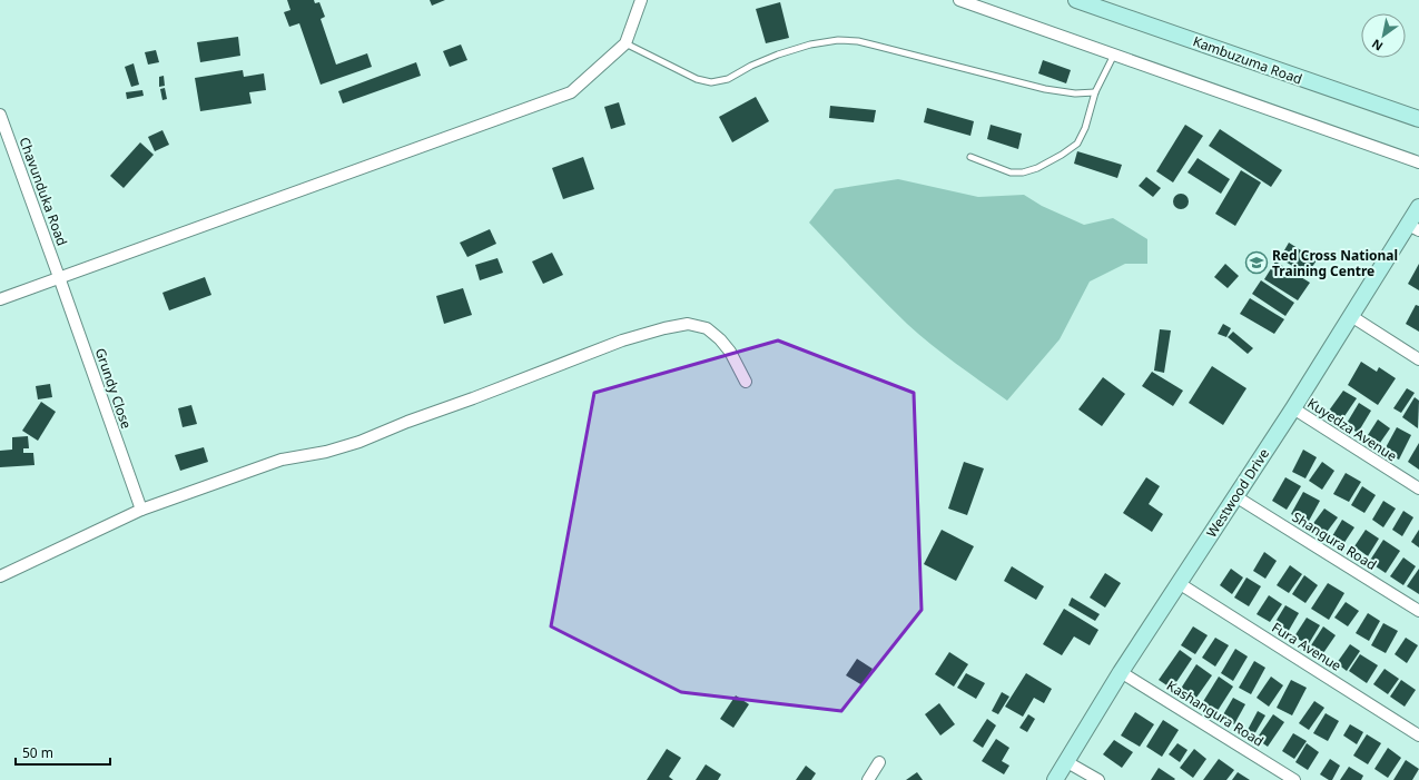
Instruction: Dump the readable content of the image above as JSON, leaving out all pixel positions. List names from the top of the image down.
{
  "streets": {
    "street": [
      "Kambuzuma Road",
      "Chavunduka Road",
      "Grundy Close",
      "Kuyedza Avenue",
      "Westwood Drive",
      "Shangura Road",
      "Fura Avenue",
      "Kashangura Road"
    ]
  },
  "crossings": [
    ["Chavunduka Road", "Grundy Close"],
    ["Kuyedza Avenue", "Westwood Drive"],
    ["Westwood Drive", "Shangura Road"],
    ["Westwood Drive", "Fura Avenue"],
    ["Westwood Drive", "Kashangura Road"]
  ],
  "places": {
    "school or university": ["Red Cross National Training Centre"]
  },
  "scale_bar": "50 m",
  "north": "bottom left"
}
